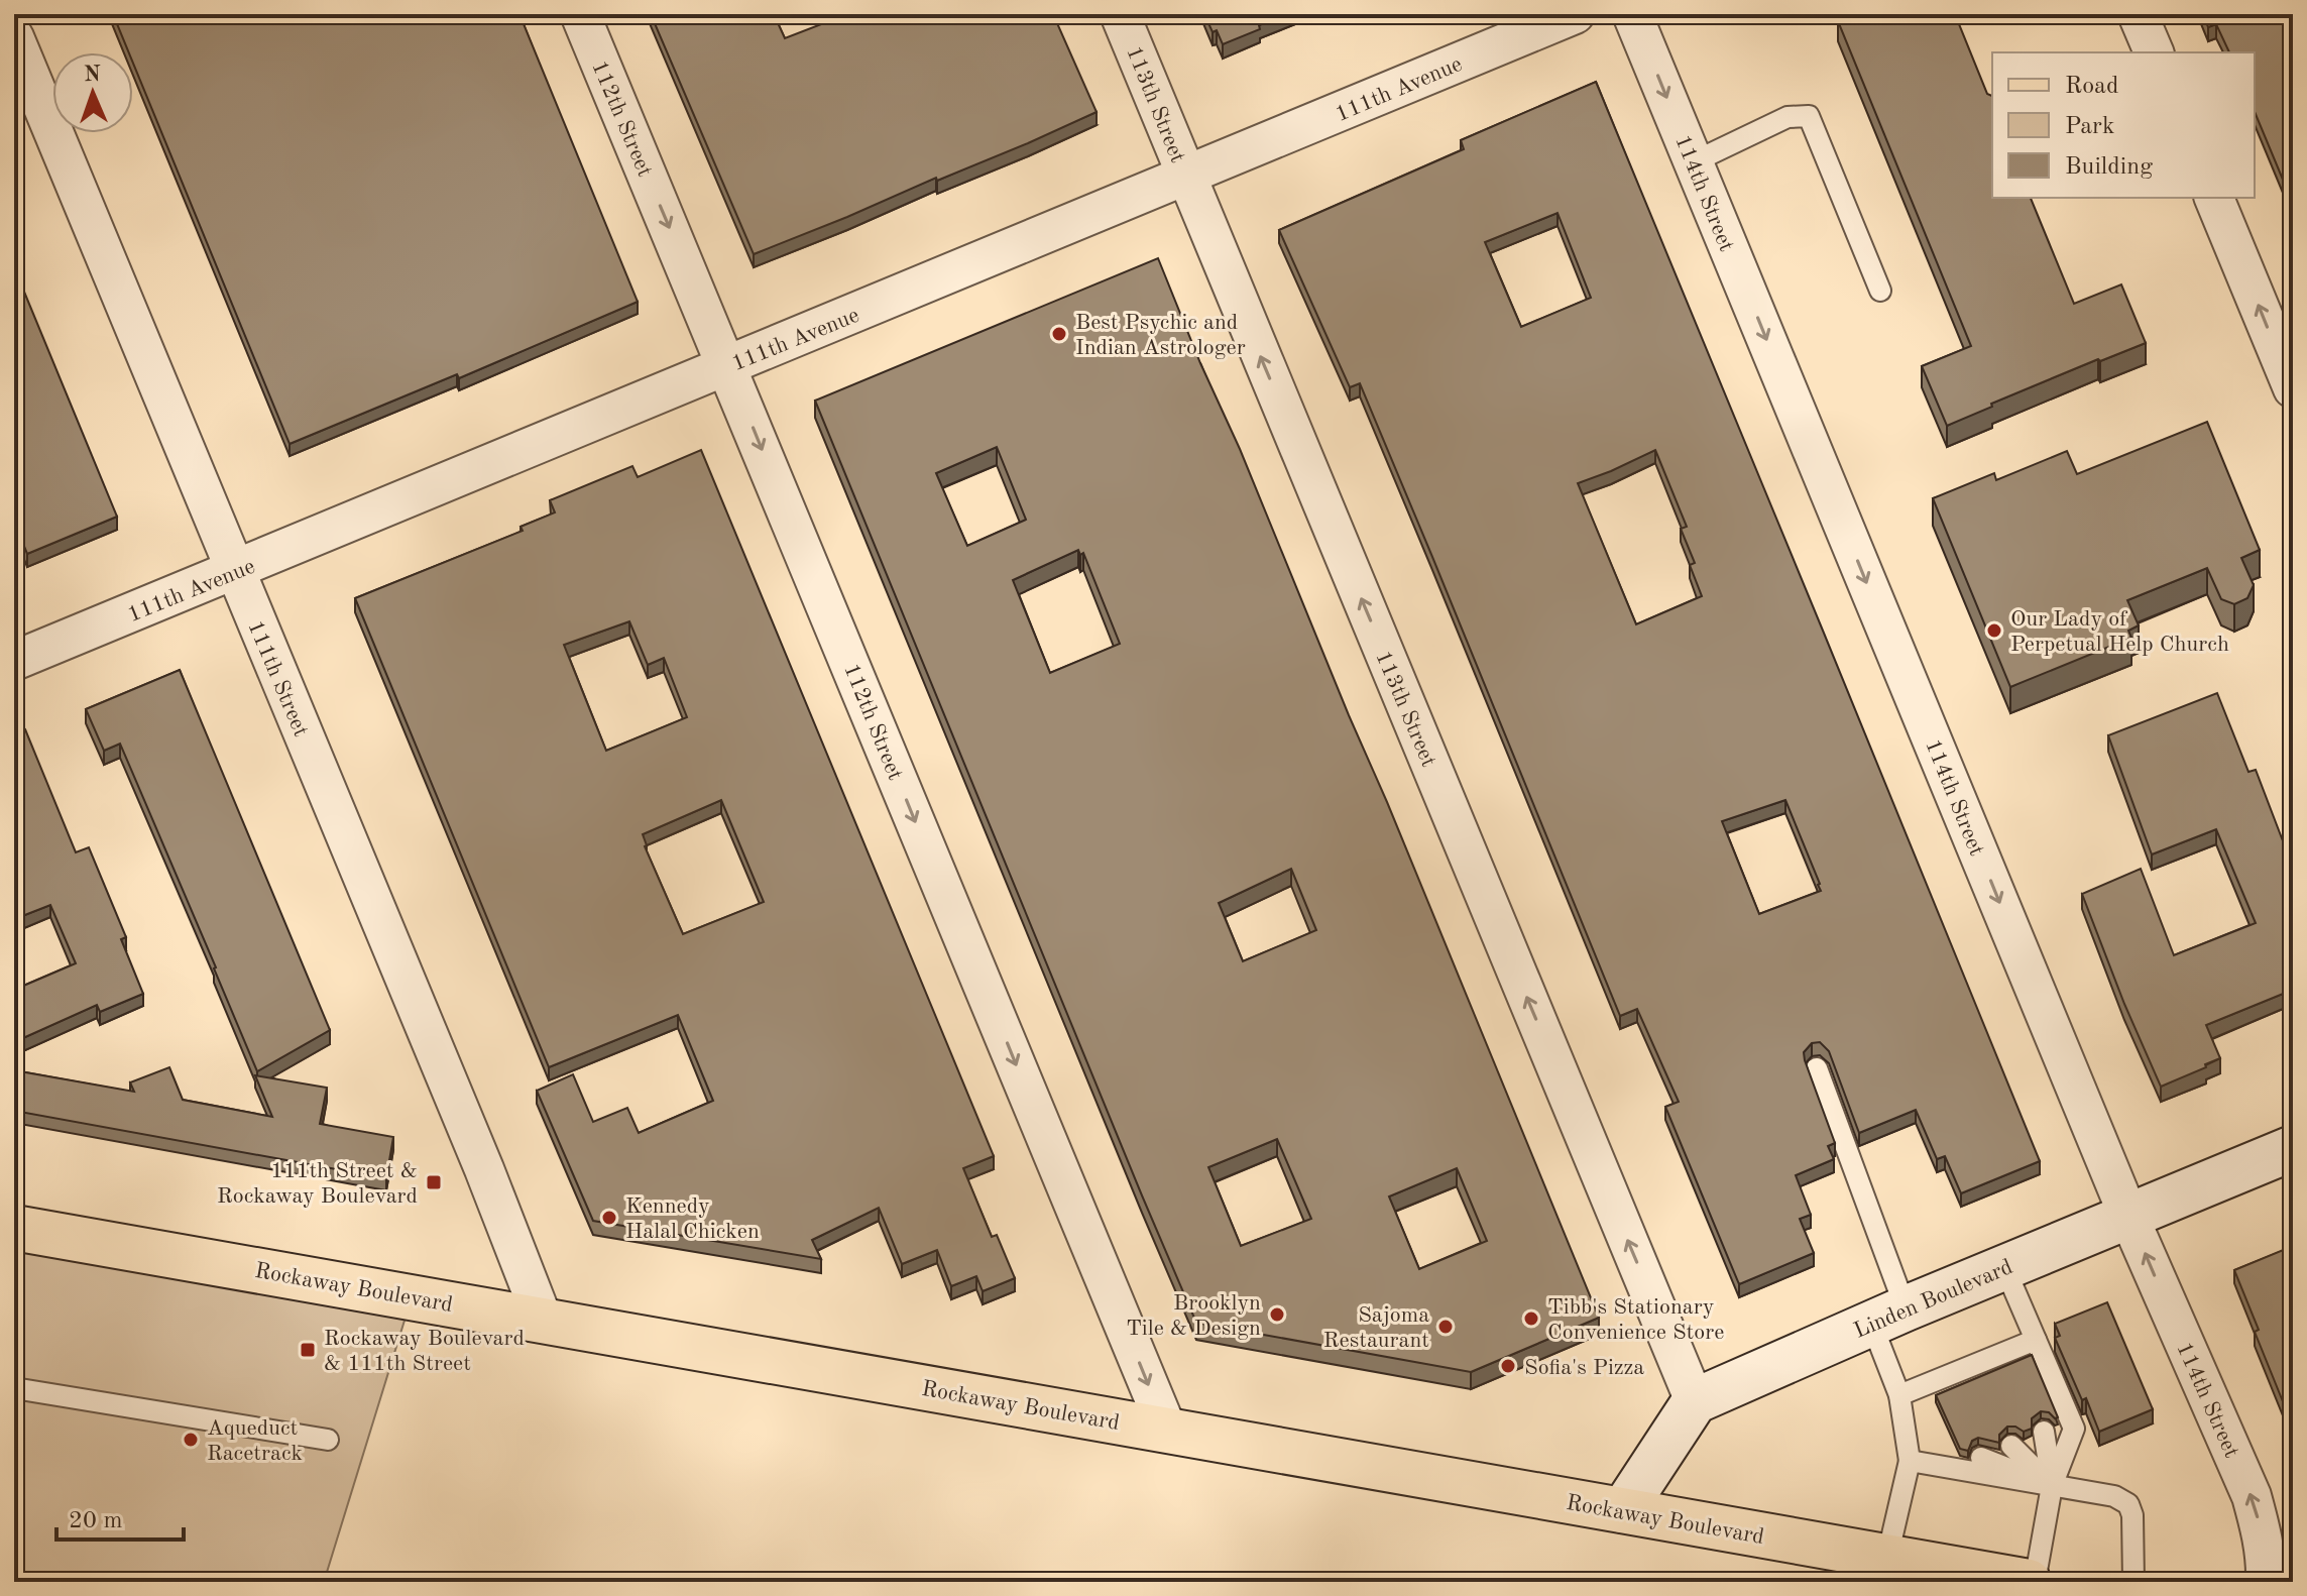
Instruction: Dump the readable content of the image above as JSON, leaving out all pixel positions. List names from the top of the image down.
{
  "streets": {
    "main road": ["Rockaway Boulevard", "Linden Boulevard"],
    "street": [
      "111th Avenue",
      "113th Street",
      "112th Street",
      "114th Street",
      "111th Street"
    ]
  },
  "crossings": [
    ["111th Avenue", "113th Street"],
    ["111th Avenue", "112th Street"],
    ["111th Avenue", "111th Street"],
    ["113th Street", "Linden Boulevard"],
    ["112th Street", "Rockaway Boulevard"],
    ["114th Street", "Linden Boulevard"],
    ["111th Street", "Rockaway Boulevard"]
  ],
  "one_way": ["113th Street", "112th Street"],
  "places": {
    "other": [
      "Best Psychic and Indian Astrologer",
      "Our Lady of Perpetual Help Church",
      "Kennedy Halal Chicken",
      "Brooklyn Tile & Design",
      "Tibb's Stationary Convenience Store",
      "Sajoma Restaurant",
      "Sofia's Pizza",
      "Aqueduct Racetrack"
    ],
    "transit": ["111th Street & Rockaway Boulevard", "Rockaway Boulevard & 111th Street"]
  },
  "legend": ["Road", "Park", "Building"],
  "scale_bar": "20 m",
  "north": "top"
}
